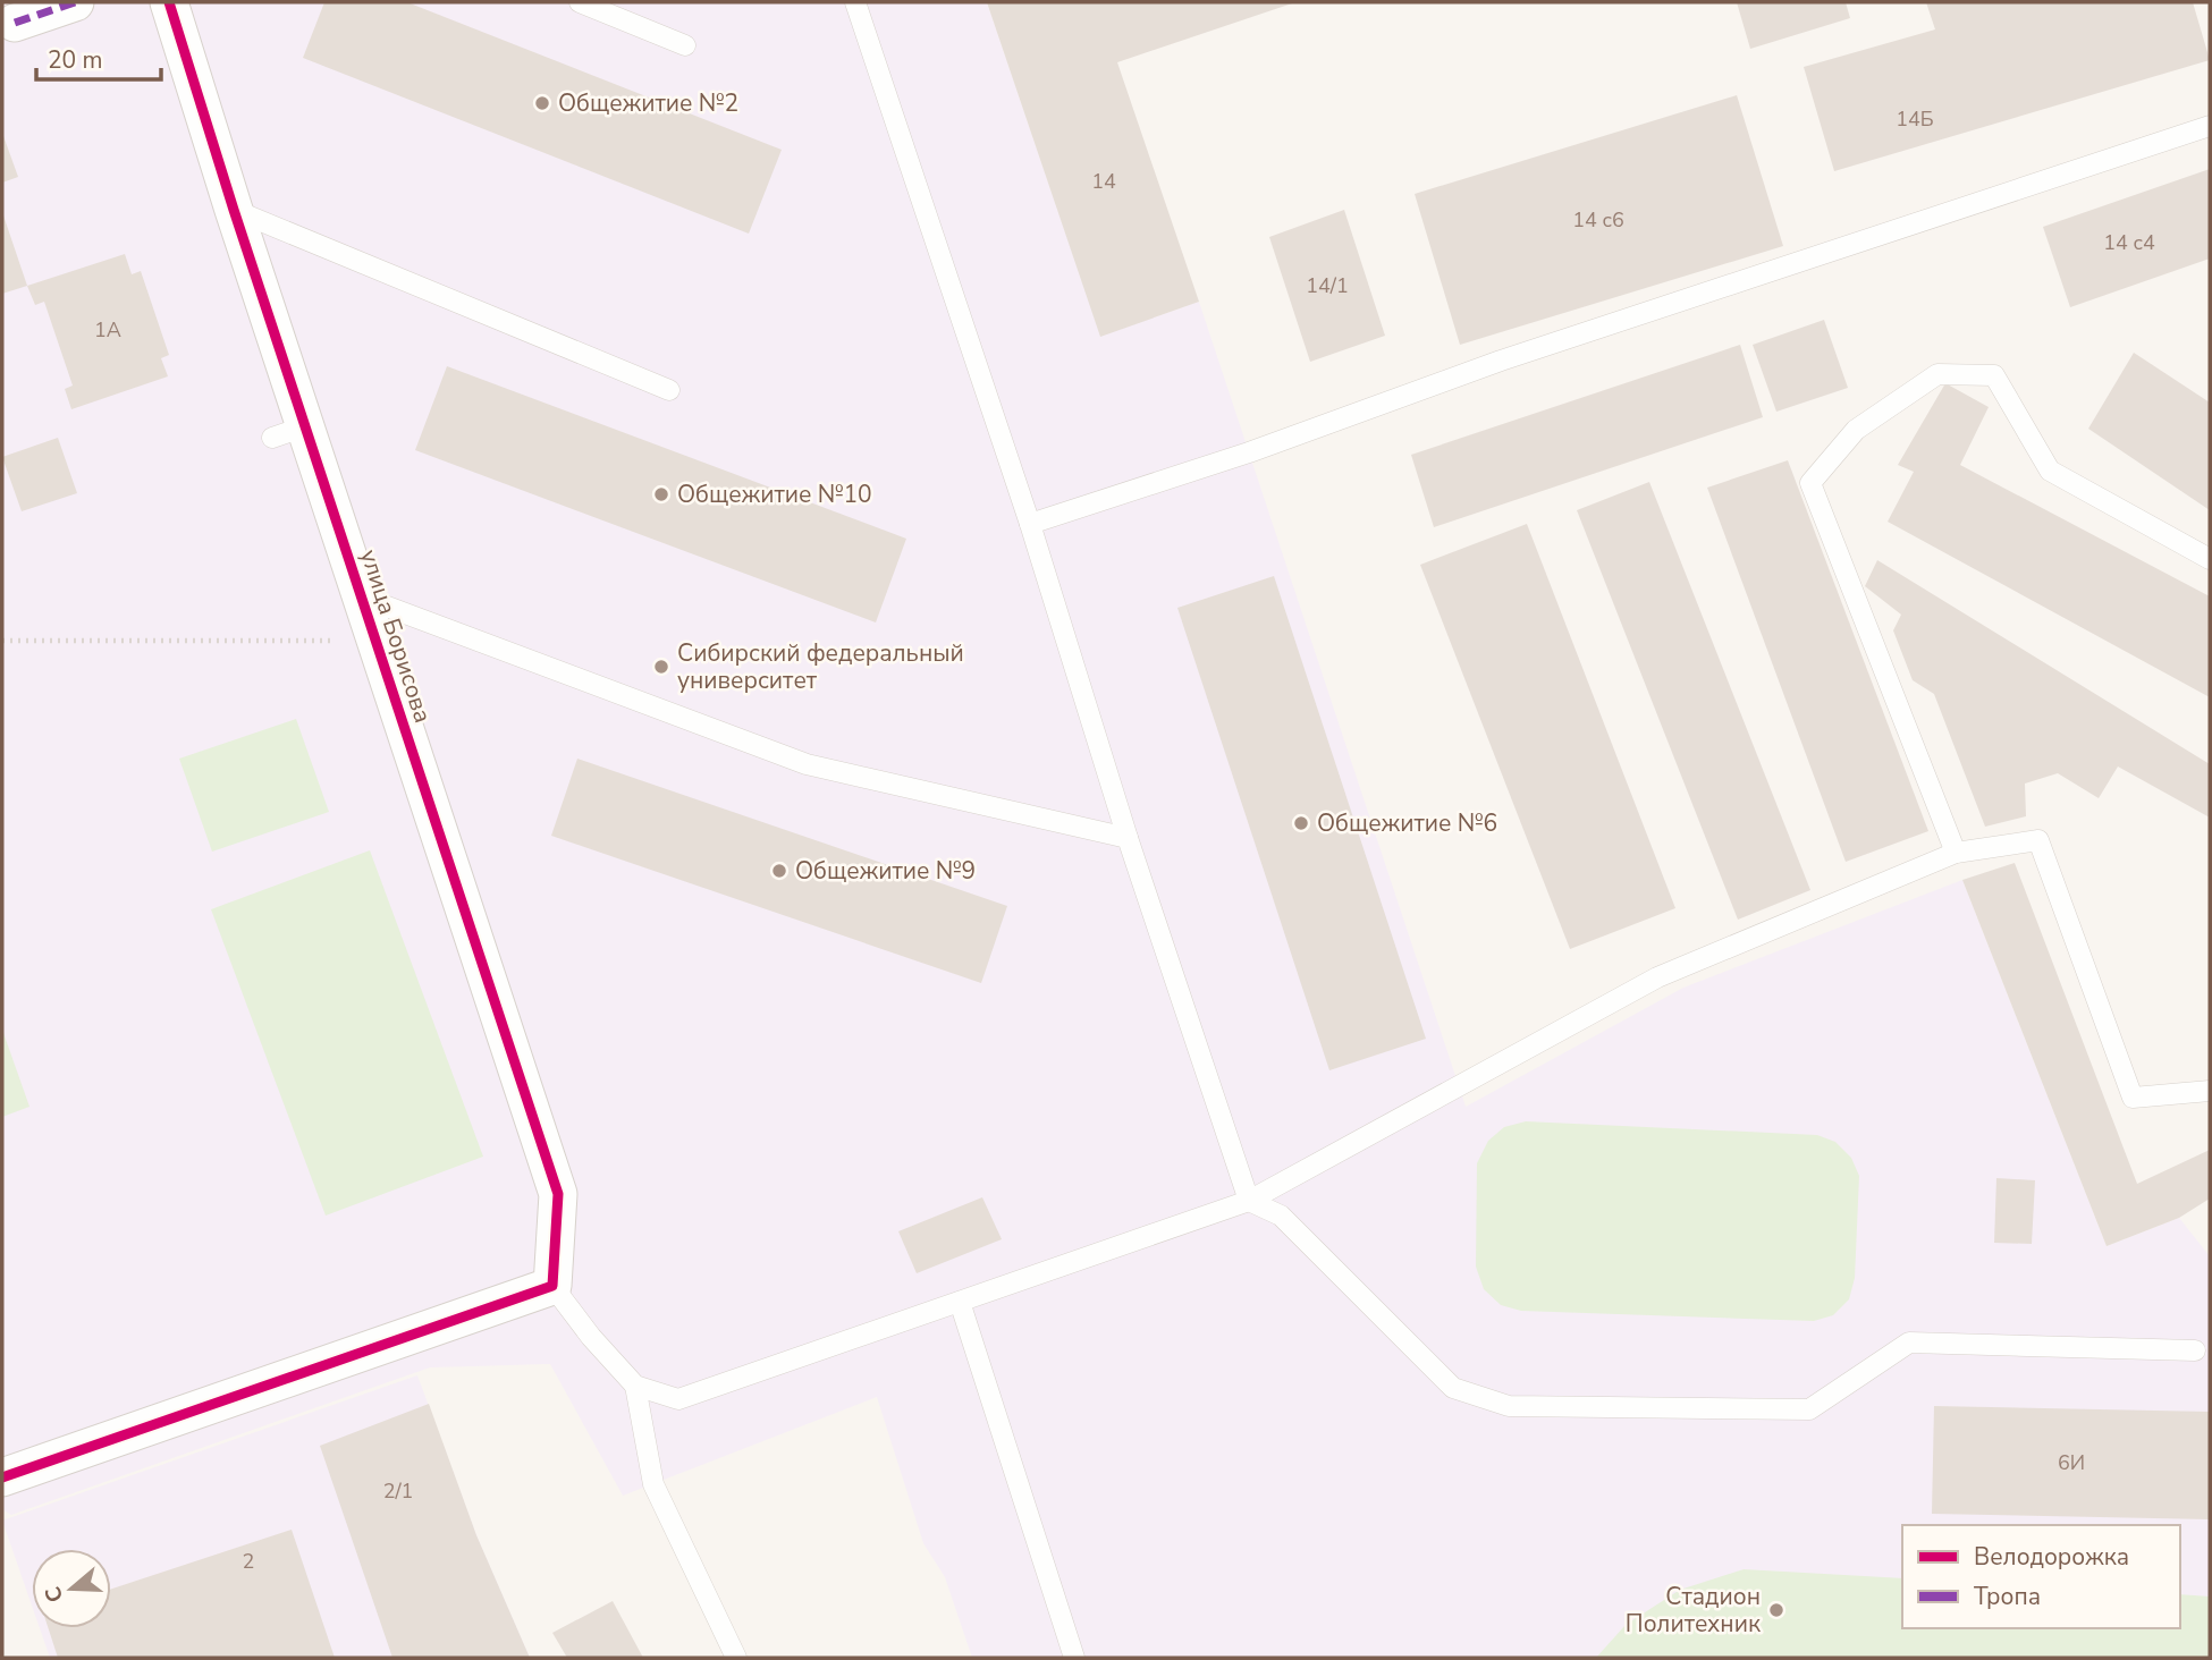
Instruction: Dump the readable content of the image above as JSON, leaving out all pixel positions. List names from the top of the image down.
{
  "streets": {
    "street": ["улица Борисова"]
  },
  "places": [
    "Общежитие №2",
    "Общежитие №10",
    "Сибирский федеральный университет",
    "Общежитие №6",
    "Общежитие №9",
    "Стадион Политехник"
  ],
  "house_numbers": [
    "14Б",
    "14",
    "14 с6",
    "14 с4",
    "14/1",
    "1А",
    "6И",
    "2/1",
    "2"
  ],
  "legend": ["Велодорожка", "Тропа"],
  "scale_bar": "20 m",
  "north": "left"
}
